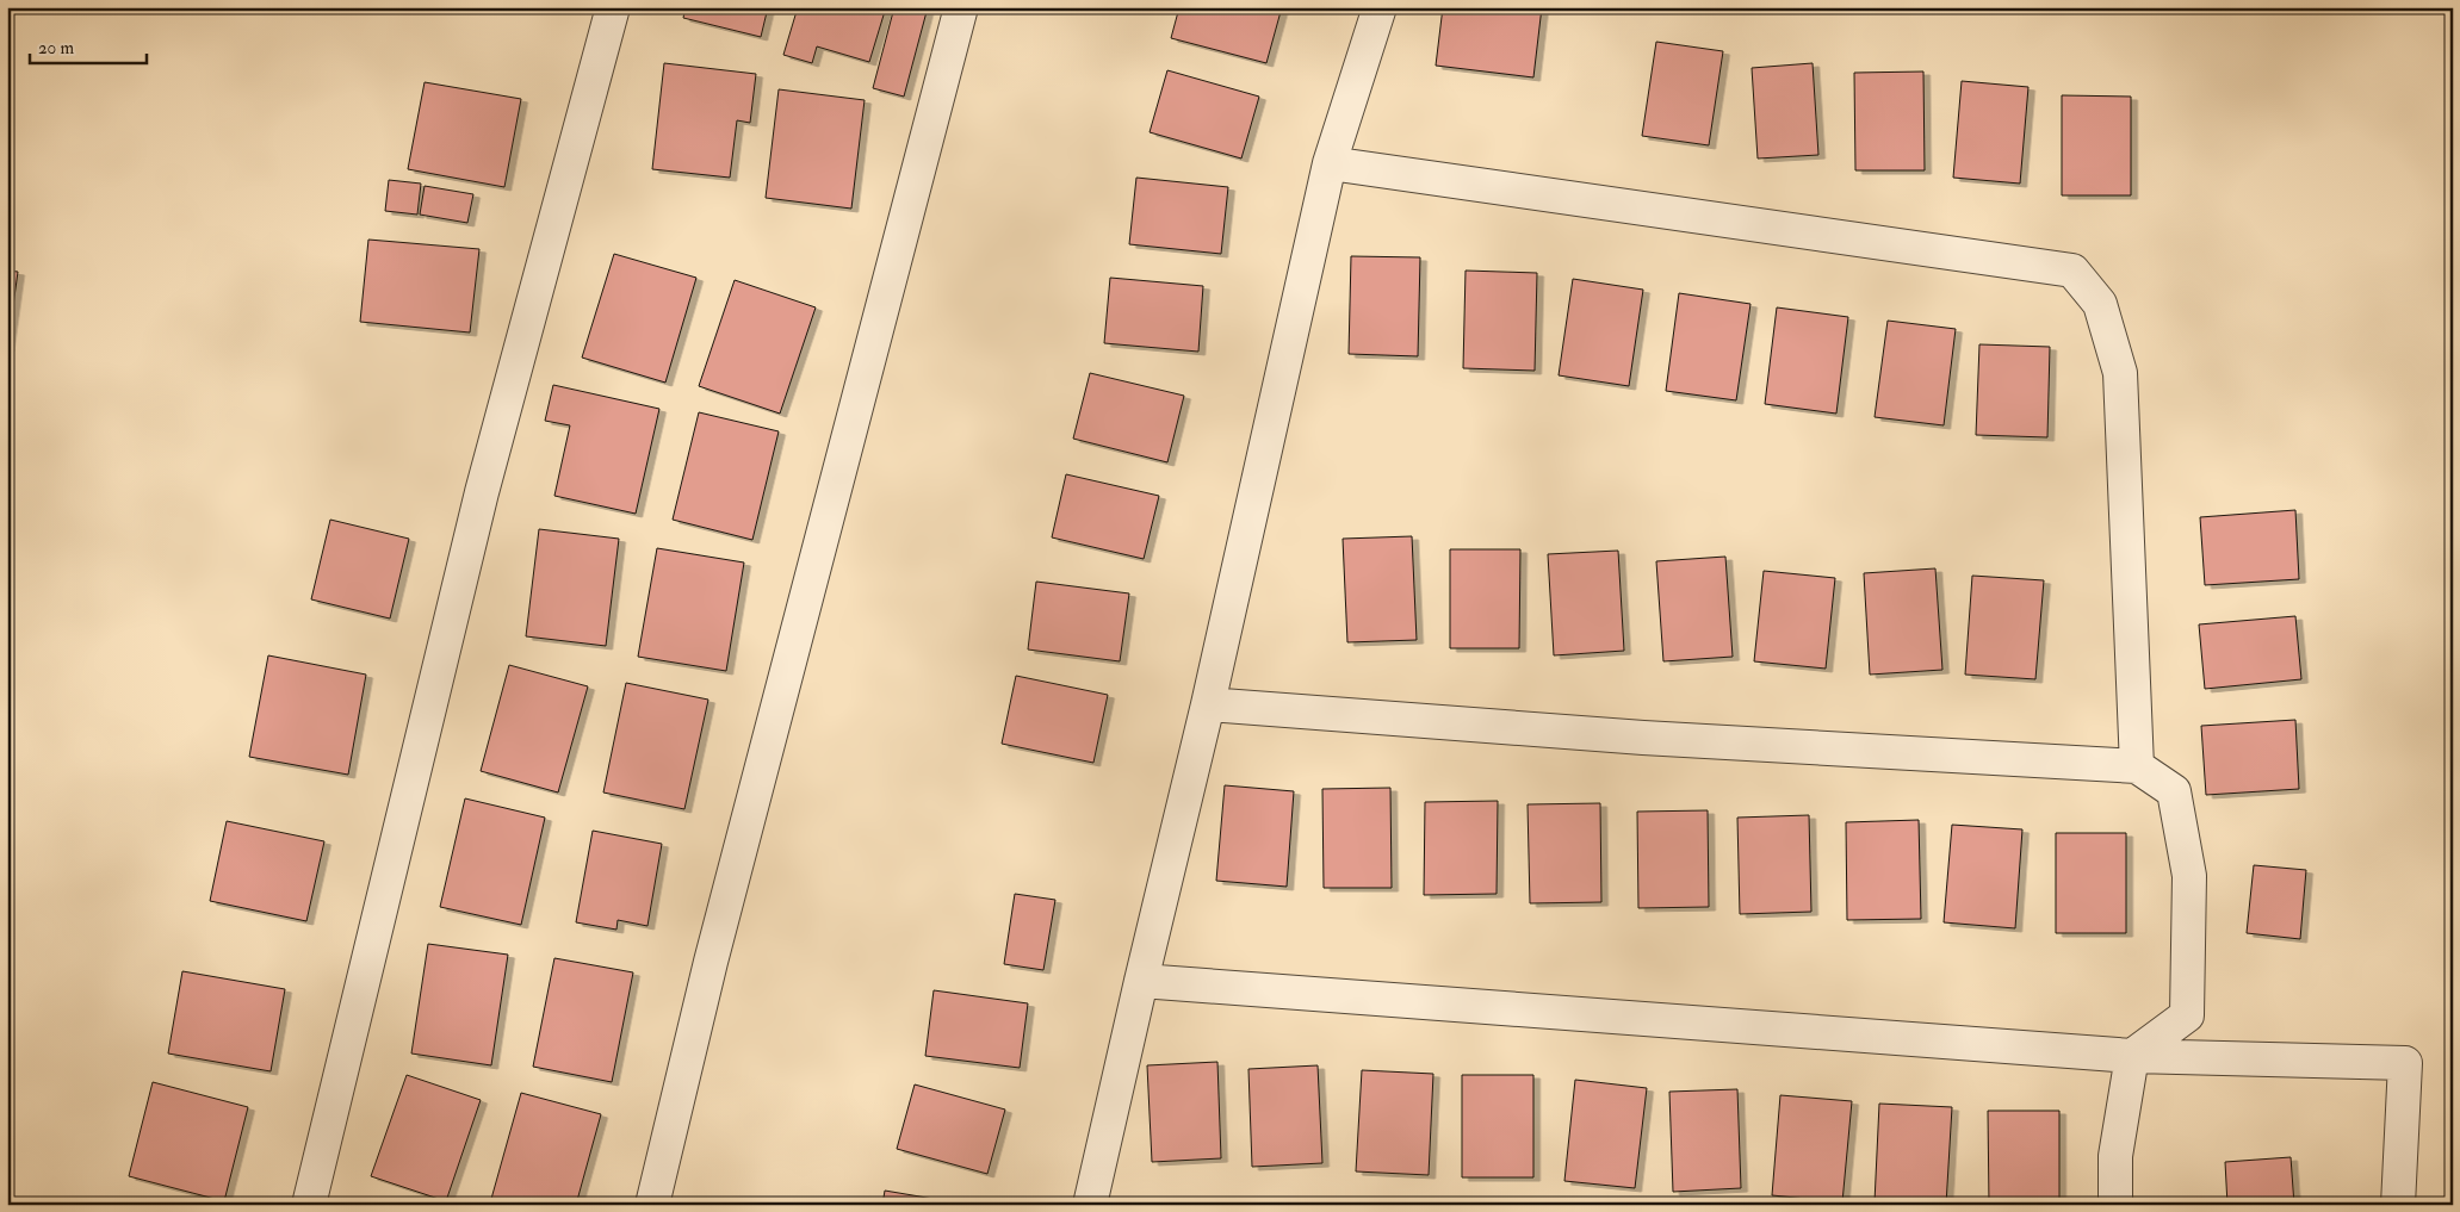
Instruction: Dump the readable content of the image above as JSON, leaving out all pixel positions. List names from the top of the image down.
{
  "scale_bar": "20 m"
}
